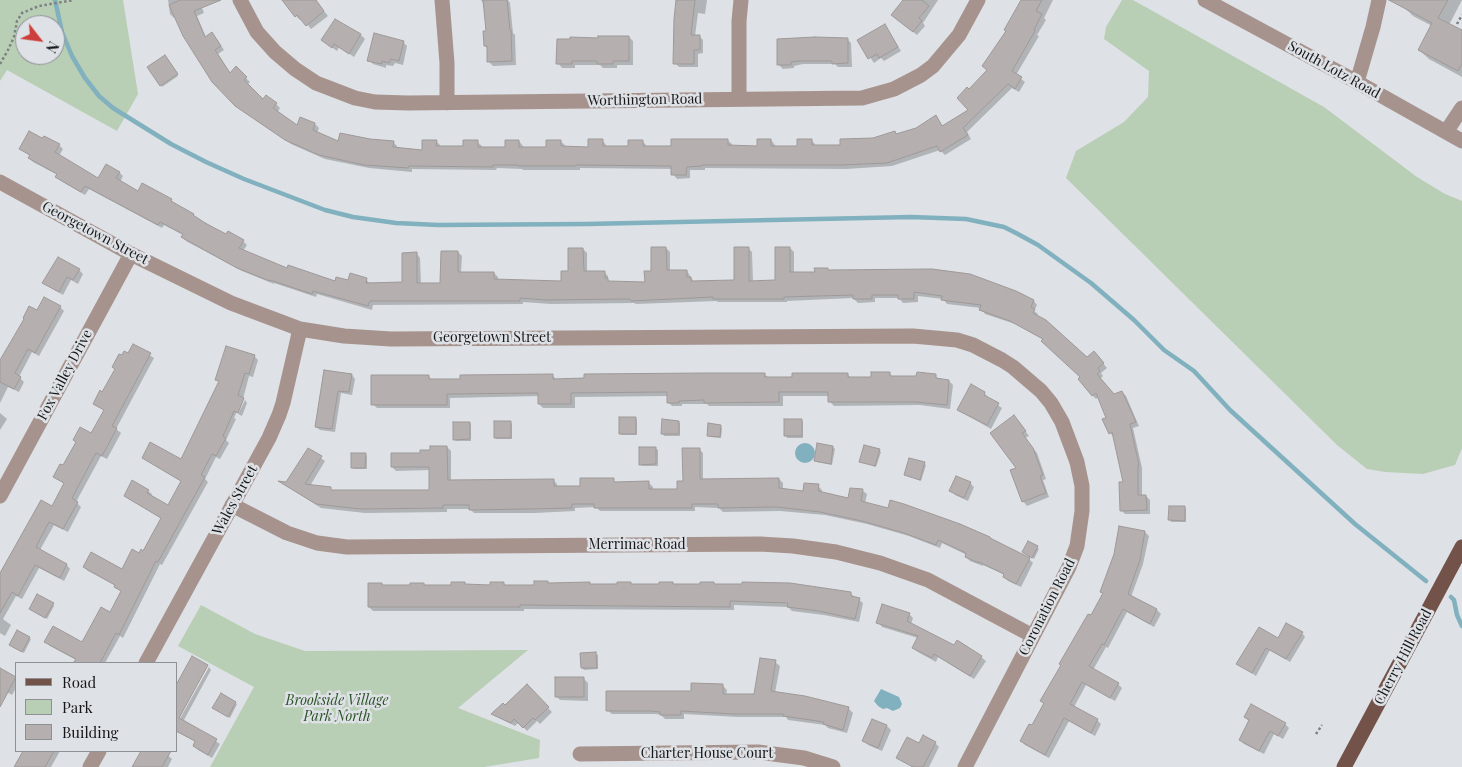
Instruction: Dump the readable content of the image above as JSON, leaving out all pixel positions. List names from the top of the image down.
{
  "streets": {
    "main road": ["Cherry Hill Road"],
    "street": [
      "South Lotz Road",
      "Worthington Road",
      "Georgetown Street",
      "Fox Valley Drive",
      "Wales Street",
      "Merrimac Road",
      "Coronation Road",
      "Charter House Court"
    ]
  },
  "crossings": [
    ["Georgetown Street", "Fox Valley Drive"],
    ["Georgetown Street", "Wales Street"],
    ["Georgetown Street", "Coronation Road"],
    ["Wales Street", "Merrimac Road"],
    ["Merrimac Road", "Coronation Road"]
  ],
  "parks": ["Brookside Village Park North"],
  "legend": ["Road", "Park", "Building"],
  "north": "bottom right"
}
